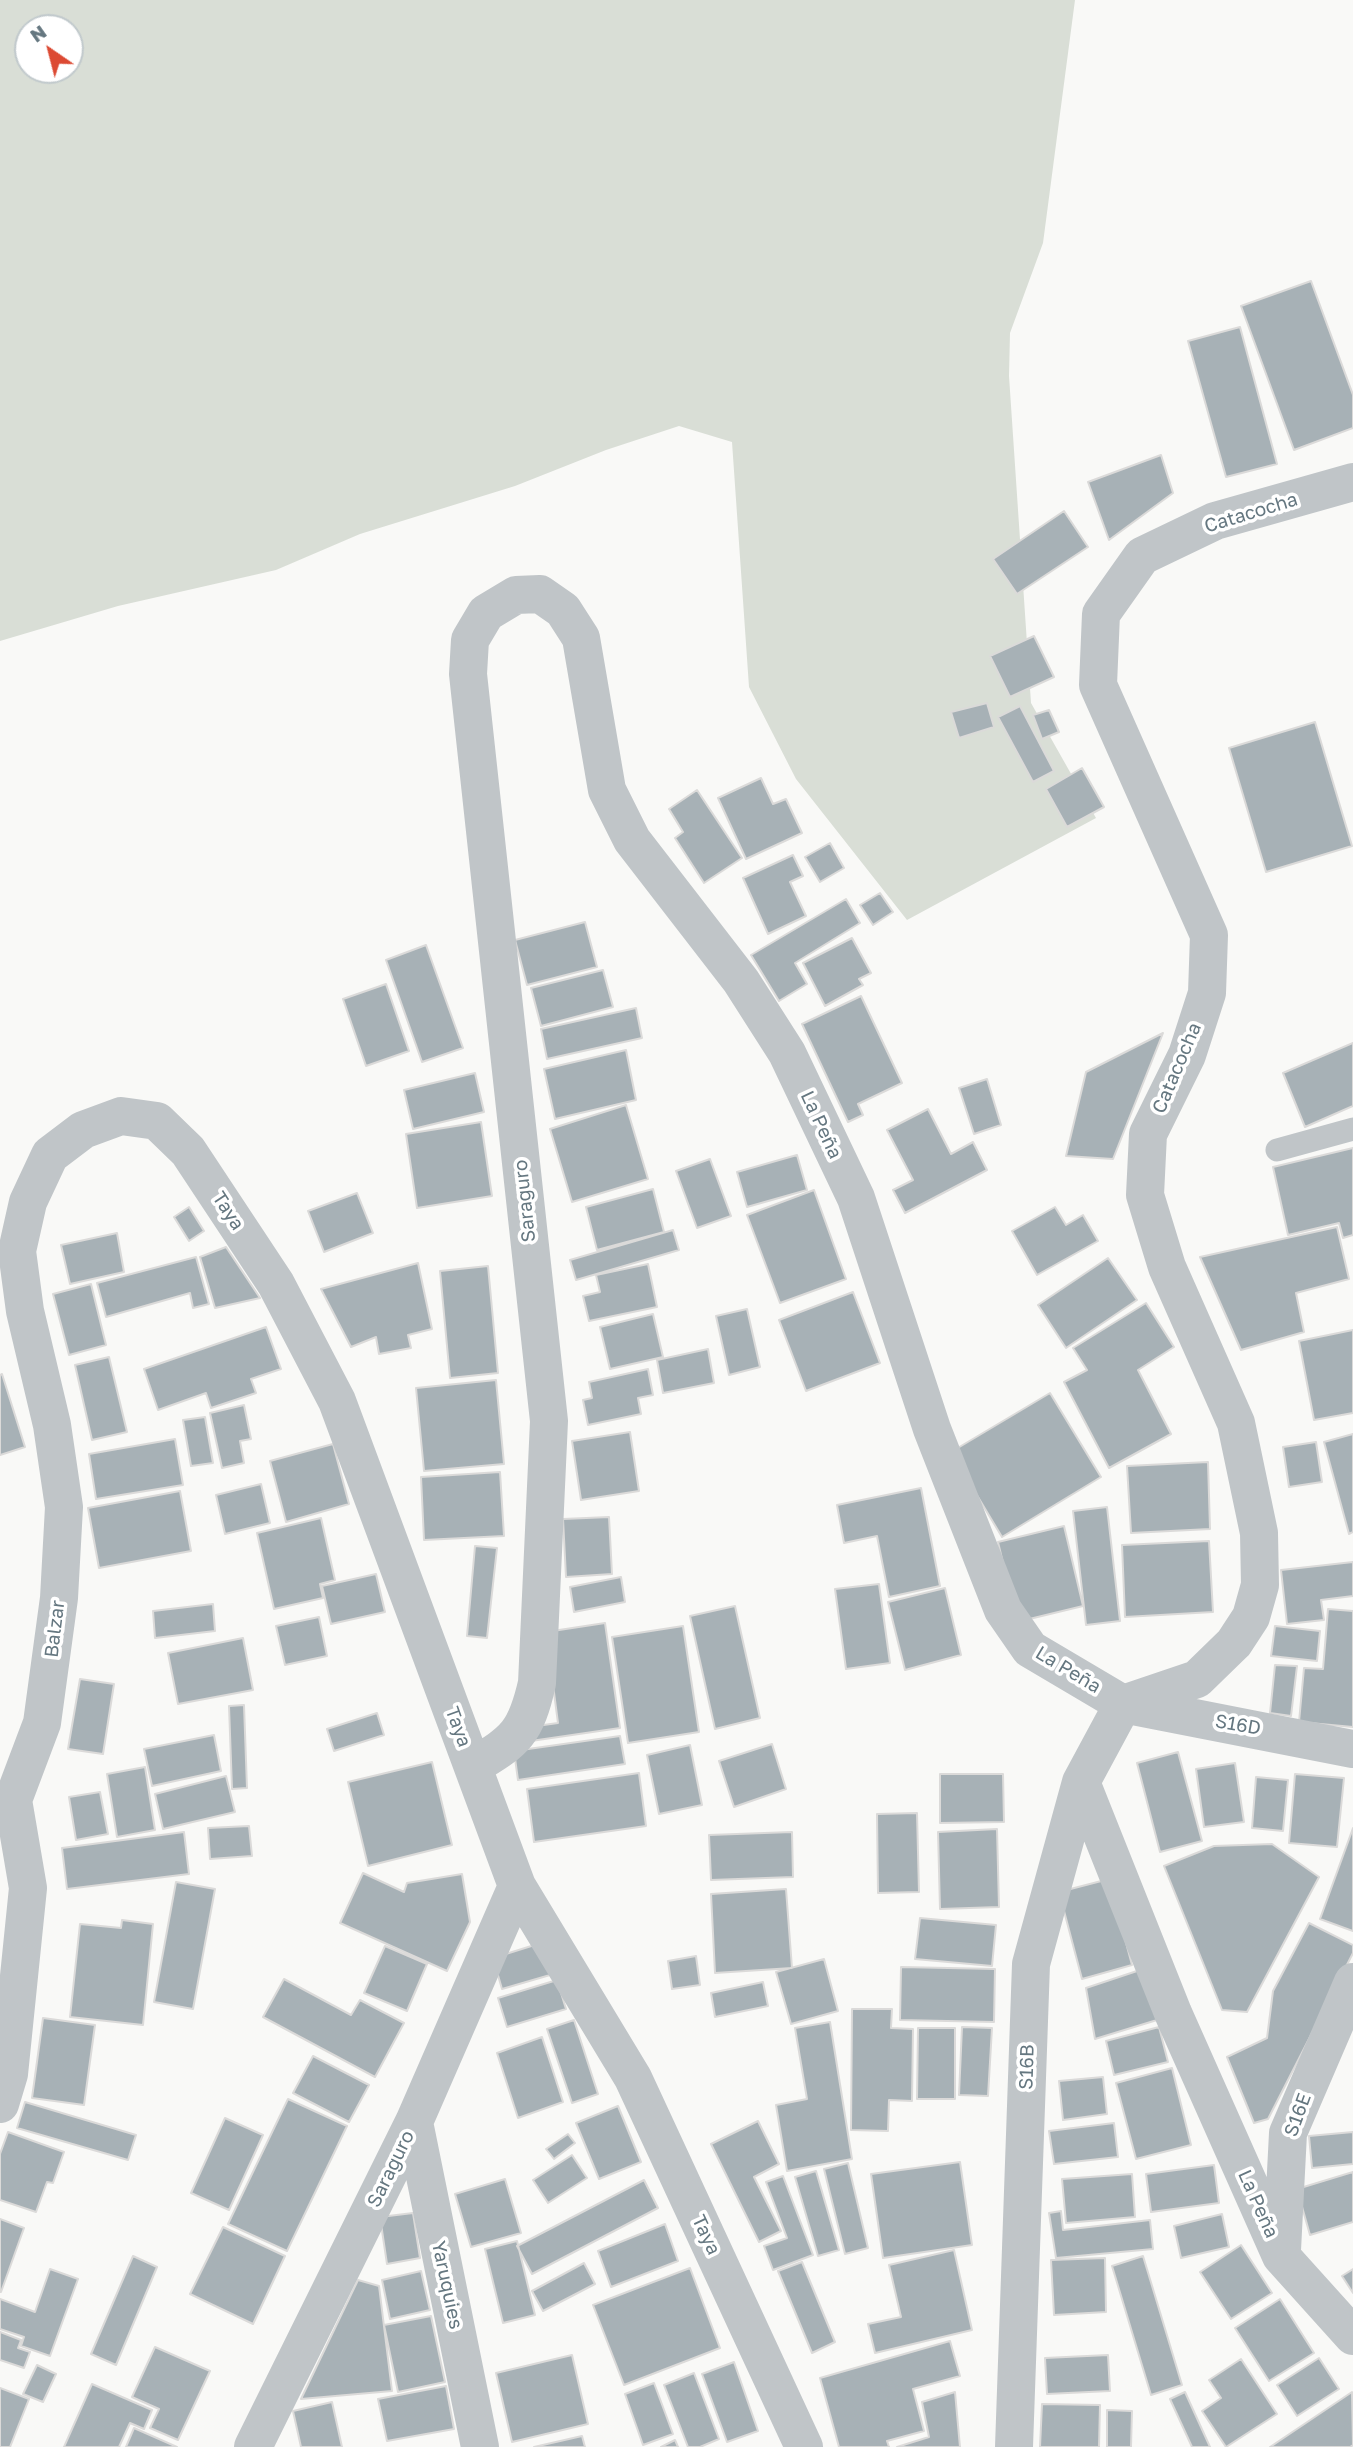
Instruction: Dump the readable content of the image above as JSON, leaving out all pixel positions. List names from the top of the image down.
{
  "streets": {
    "street": [
      "Catacocha",
      "La Peña",
      "Saraguro",
      "Taya",
      "Balzar",
      "S16D",
      "S16B",
      "S16E",
      "Yaruquies"
    ]
  },
  "crossings": [
    ["Catacocha", "La Peña"],
    ["Catacocha", "S16D"],
    ["Catacocha", "S16B"],
    ["La Peña", "Saraguro"],
    ["La Peña", "S16D"],
    ["La Peña", "S16B"],
    ["La Peña", "S16E"],
    ["Saraguro", "Taya"],
    ["Saraguro", "Yaruquies"],
    ["Taya", "Balzar"],
    ["S16D", "S16B"]
  ],
  "north": "top left"
}
